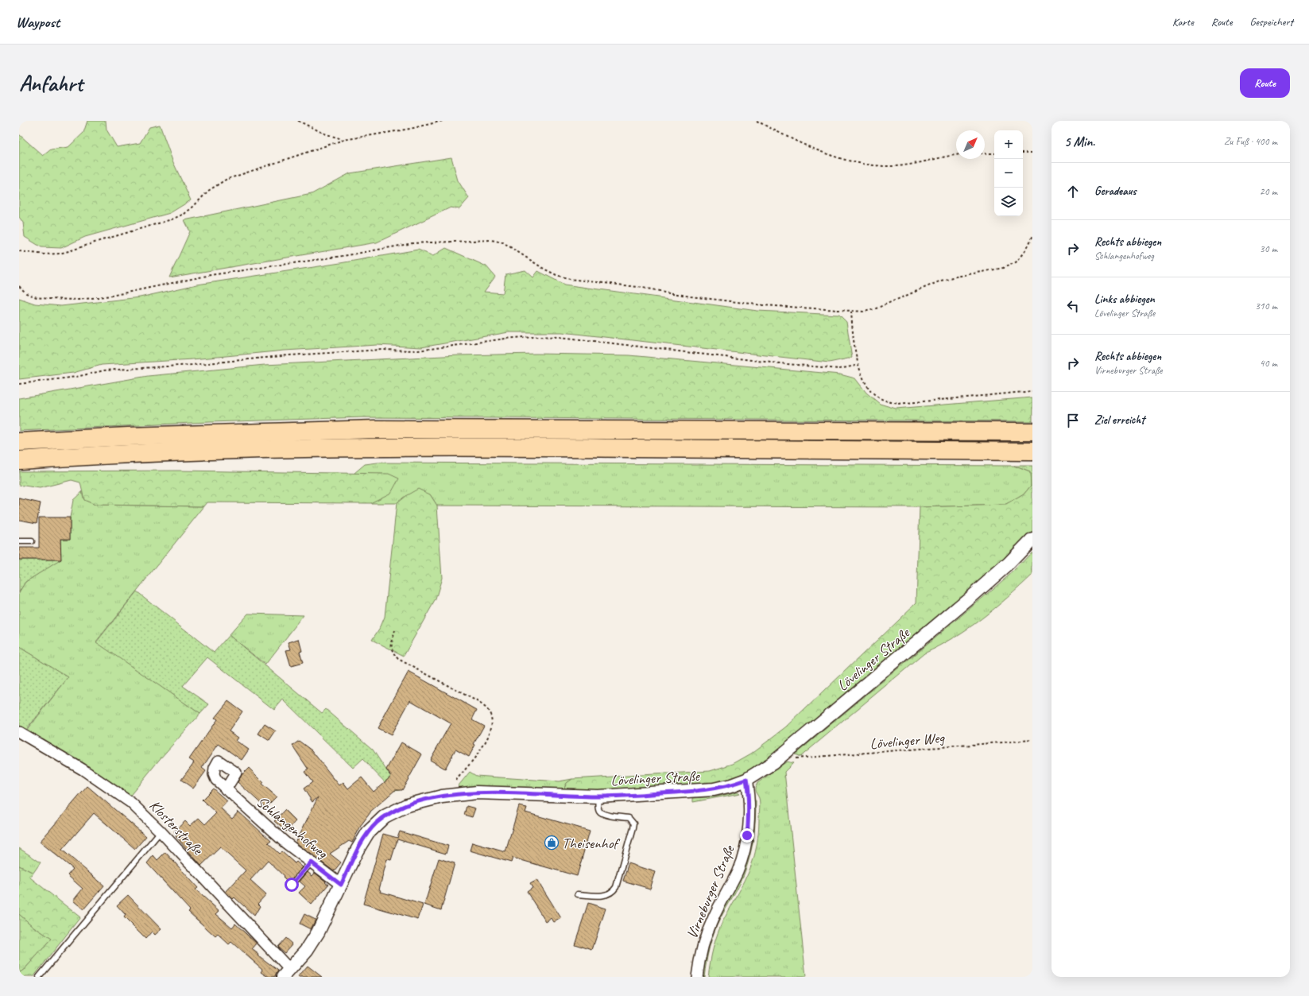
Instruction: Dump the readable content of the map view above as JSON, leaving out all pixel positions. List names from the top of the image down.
{
  "streets": {
    "street": [
      "Lövelinger Straße",
      "Klosterstraße",
      "Schlangenhofweg",
      "Virneburger Straße"
    ],
    "path": ["Lövelinger Weg"]
  },
  "crossings": [
    ["Lövelinger Straße", "Lövelinger Weg"],
    ["Lövelinger Straße", "Klosterstraße"],
    ["Lövelinger Straße", "Schlangenhofweg"],
    ["Lövelinger Straße", "Virneburger Straße"]
  ],
  "places": {
    "shop": ["Theisenhof"]
  },
  "north": "top right",
  "page": {
    "header": "Waypost",
    "nav": ["Karte", "Route", "Gespeichert"],
    "buttons": "Route",
    "title": "Anfahrt",
    "heading": ["5 Min.", "Zu Fuß · 400 m"],
    "map_buttons": ["+", "−"],
    "list": [
      ["Geradeaus", "20 m"],
      ["Rechts abbiegen", "Schlangenhofweg", "30 m"],
      ["Links abbiegen", "Lövelinger Straße", "310 m"],
      ["Rechts abbiegen", "Virneburger Straße", "40 m"],
      "Ziel erreicht"
    ]
  }
}
